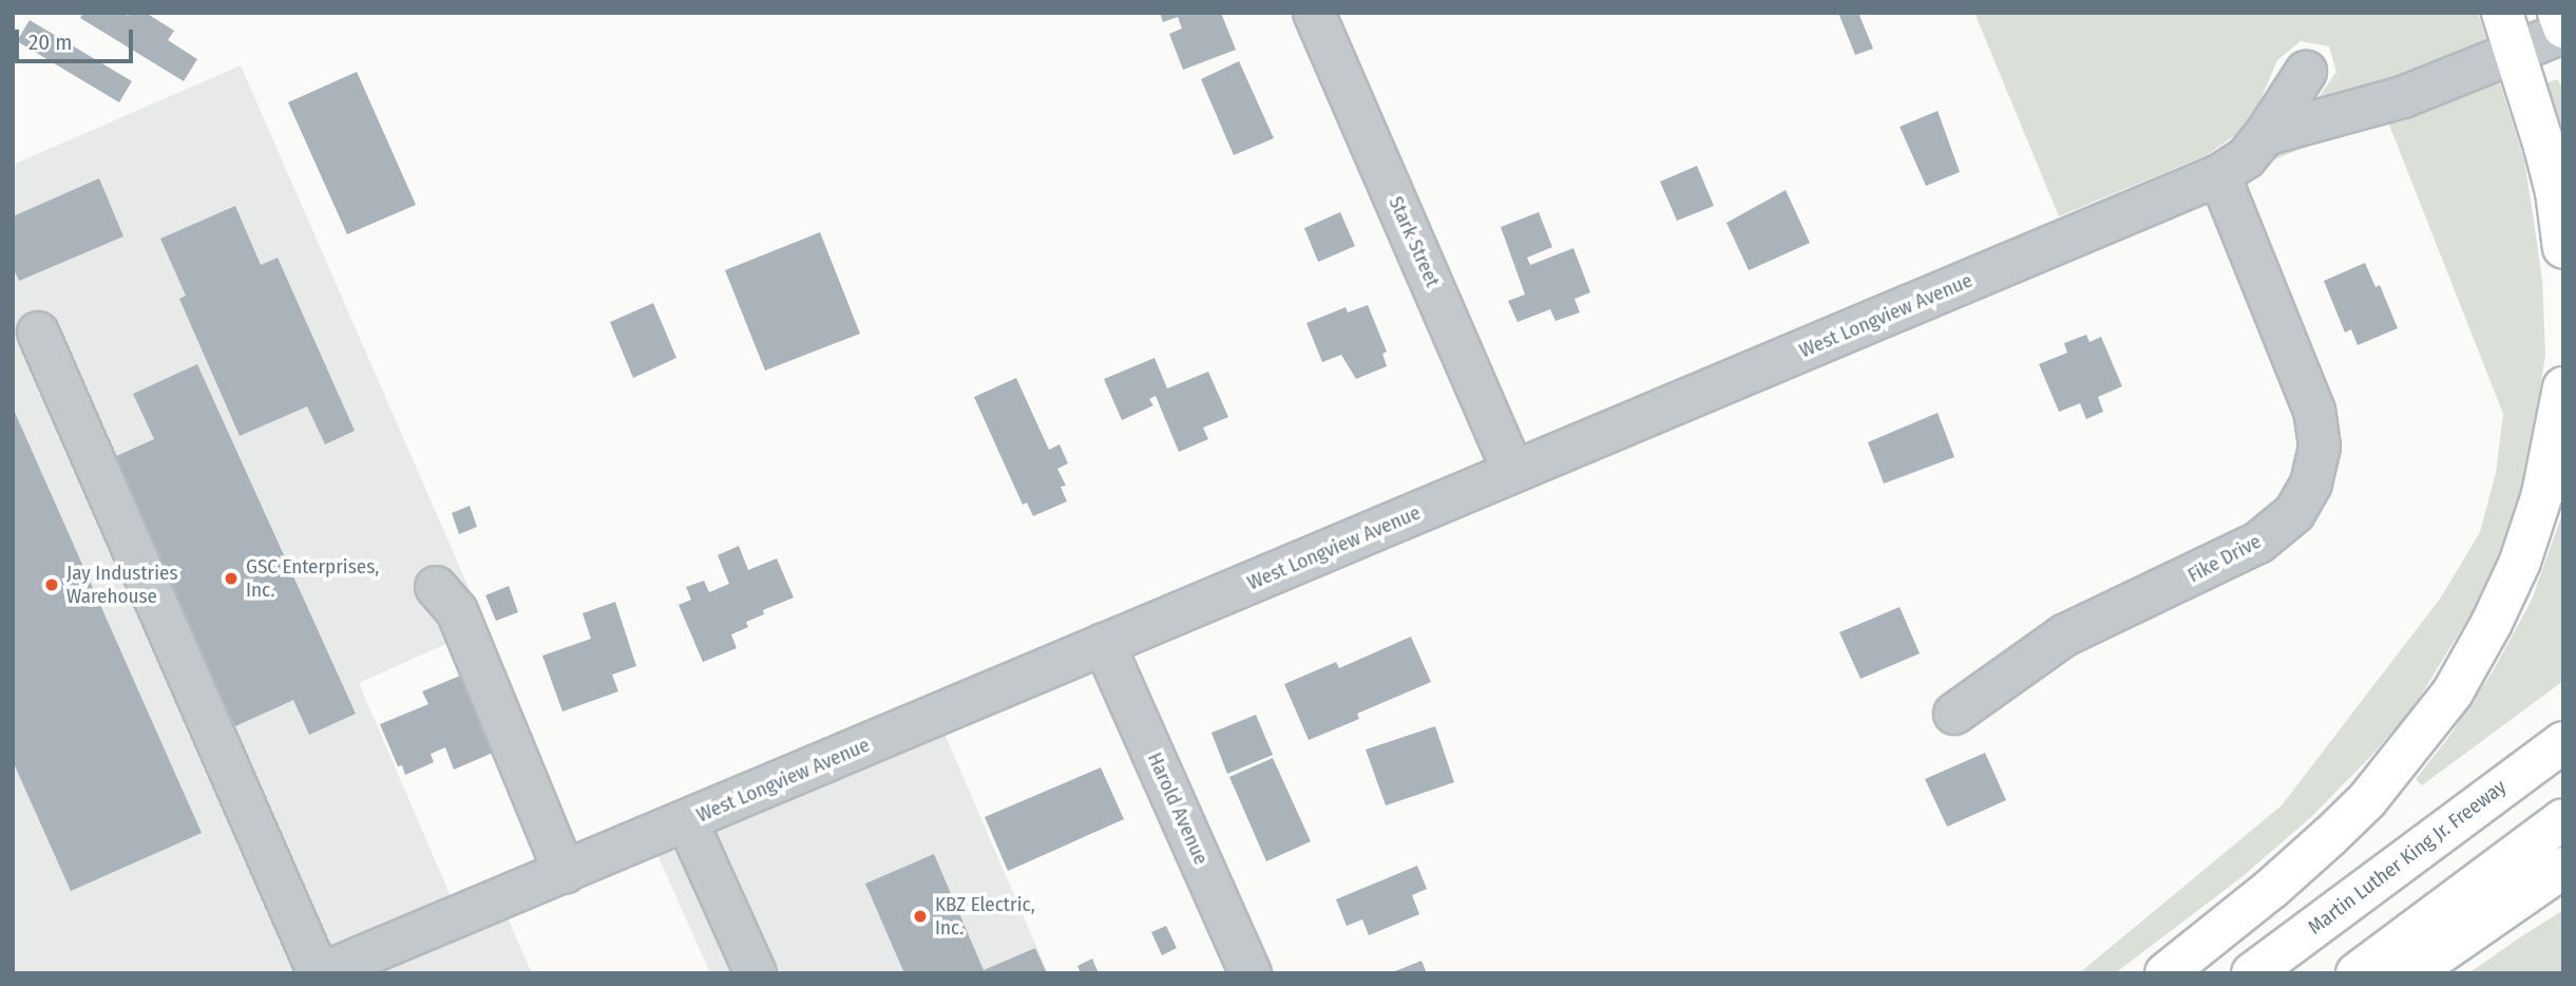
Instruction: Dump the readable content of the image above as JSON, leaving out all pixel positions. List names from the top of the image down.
{
  "streets": {
    "highway": ["Martin Luther King Jr. Freeway"],
    "street": [
      "Stark Street",
      "West Longview Avenue",
      "Fike Drive",
      "Harold Avenue"
    ]
  },
  "crossings": [
    ["Stark Street", "West Longview Avenue"],
    ["West Longview Avenue", "Fike Drive"],
    ["West Longview Avenue", "Harold Avenue"]
  ],
  "places": ["GSC Enterprises, Inc.", "Jay Industries Warehouse", "KBZ Electric, Inc."],
  "scale_bar": "20 m"
}
